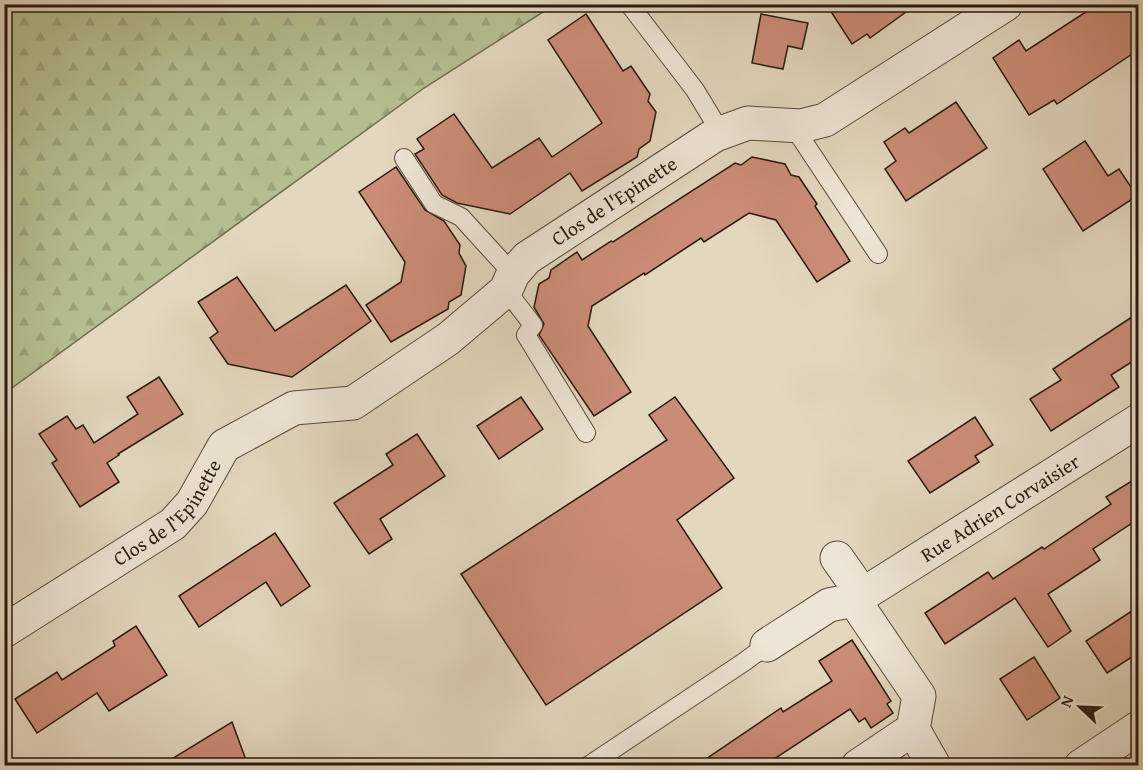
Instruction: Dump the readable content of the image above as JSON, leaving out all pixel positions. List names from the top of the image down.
{
  "streets": {
    "street": ["Clos de l'Epinette", "Rue Adrien Corvaisier"]
  },
  "north": "top left"
}
